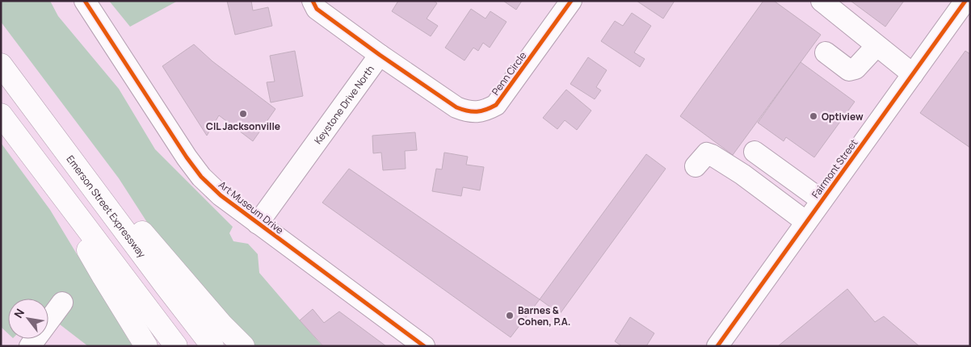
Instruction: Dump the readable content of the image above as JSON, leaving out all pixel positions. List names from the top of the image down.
{
  "streets": {
    "highway": ["Emerson Street Expressway"],
    "street": [
      "Penn Circle",
      "Keystone Drive North",
      "Fairmont Street",
      "Art Museum Drive"
    ]
  },
  "crossings": [
    ["Penn Circle", "Keystone Drive North"],
    ["Keystone Drive North", "Art Museum Drive"]
  ],
  "places": ["CIL Jacksonville", "Optiview", "Barnes & Cohen, P.A."],
  "north": "top left"
}
